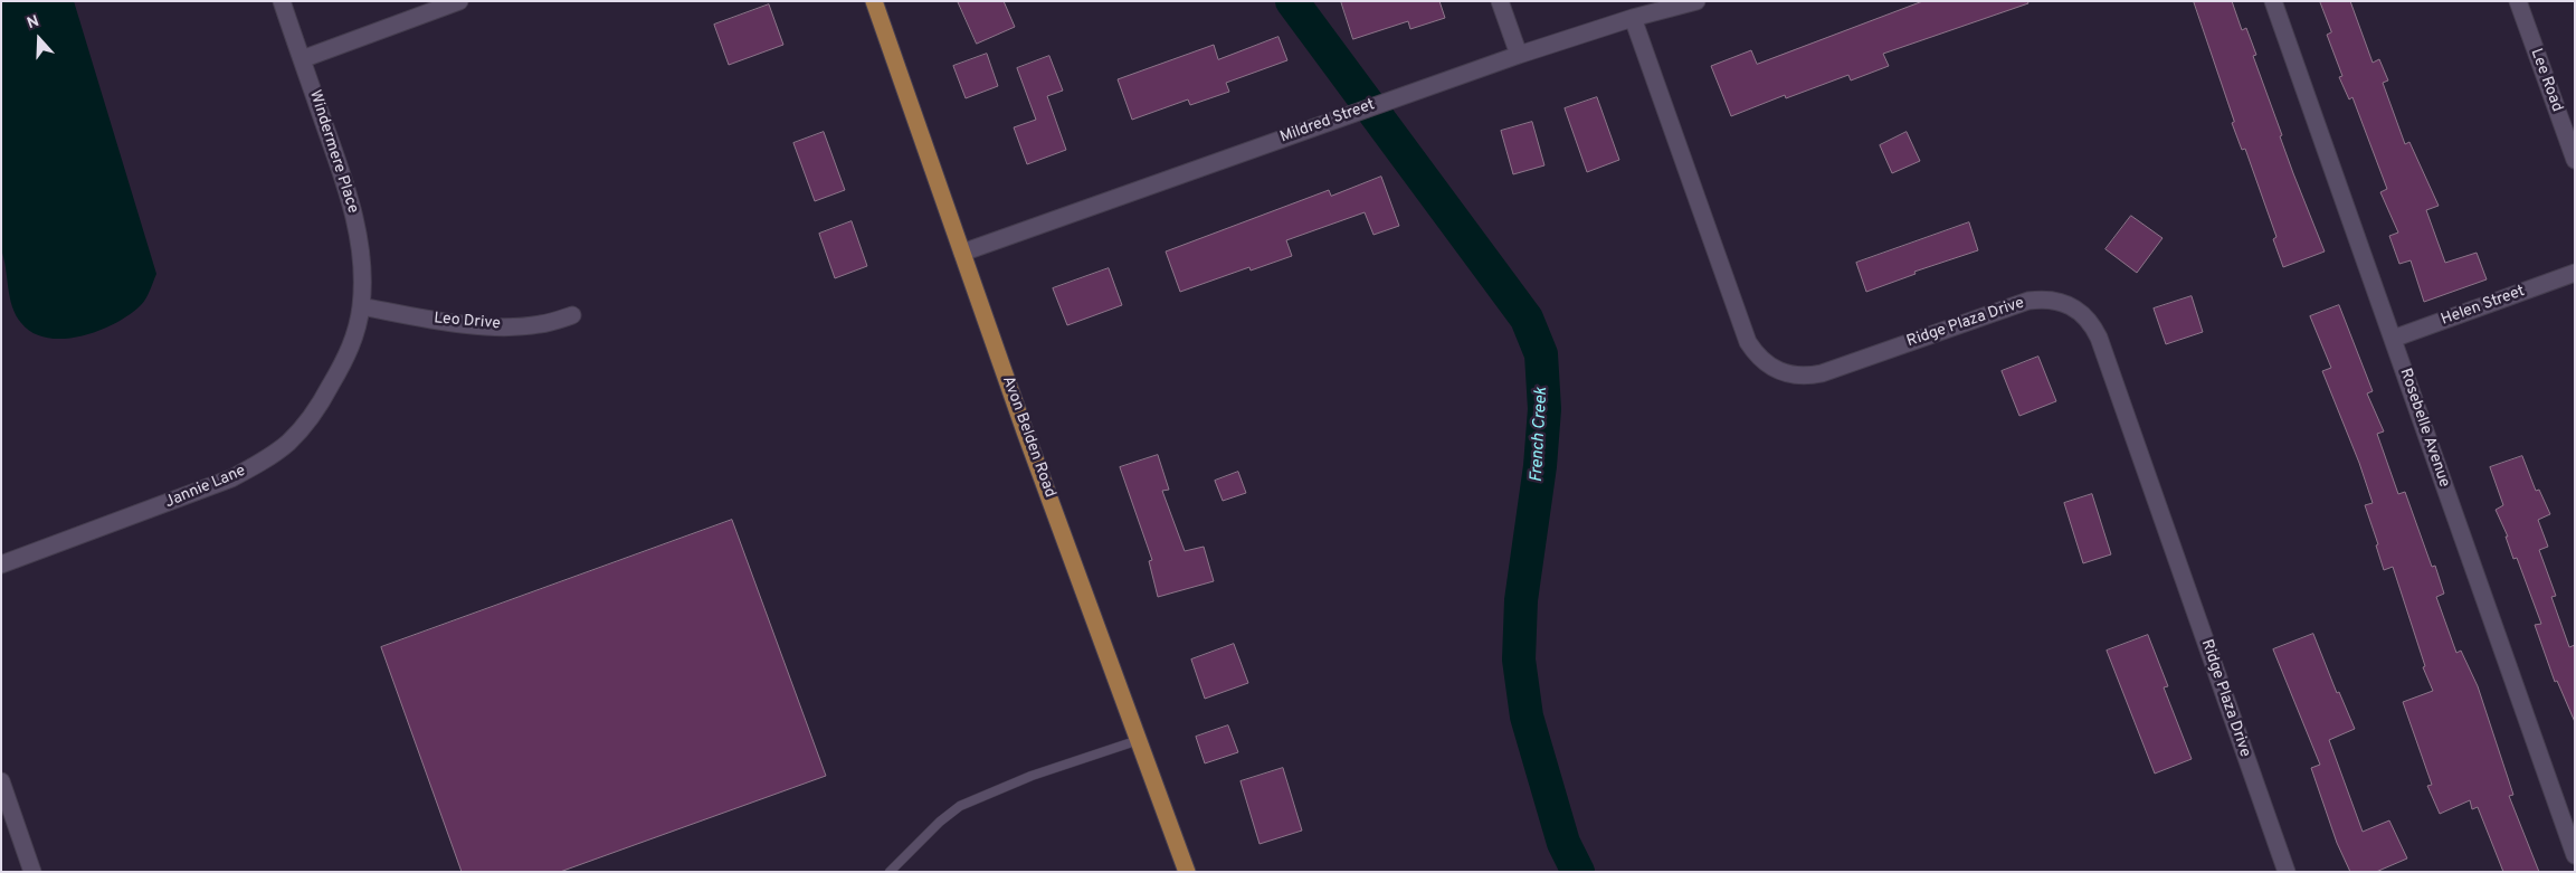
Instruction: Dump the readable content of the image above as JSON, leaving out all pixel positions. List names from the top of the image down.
{
  "streets": {
    "main road": ["Avon Belden Road"],
    "street": [
      "Lee Road",
      "Mildred Street",
      "Windermere Place",
      "Helen Street",
      "Leo Drive",
      "Ridge Plaza Drive",
      "Rosebelle Avenue",
      "Jannie Lane"
    ]
  },
  "crossings": [
    ["Mildred Street", "Ridge Plaza Drive"],
    ["Mildred Street", "Avon Belden Road"],
    ["Windermere Place", "Leo Drive"],
    ["Windermere Place", "Jannie Lane"],
    ["Helen Street", "Rosebelle Avenue"],
    ["Leo Drive", "Jannie Lane"]
  ],
  "water": ["French Creek"],
  "north": "top"
}
